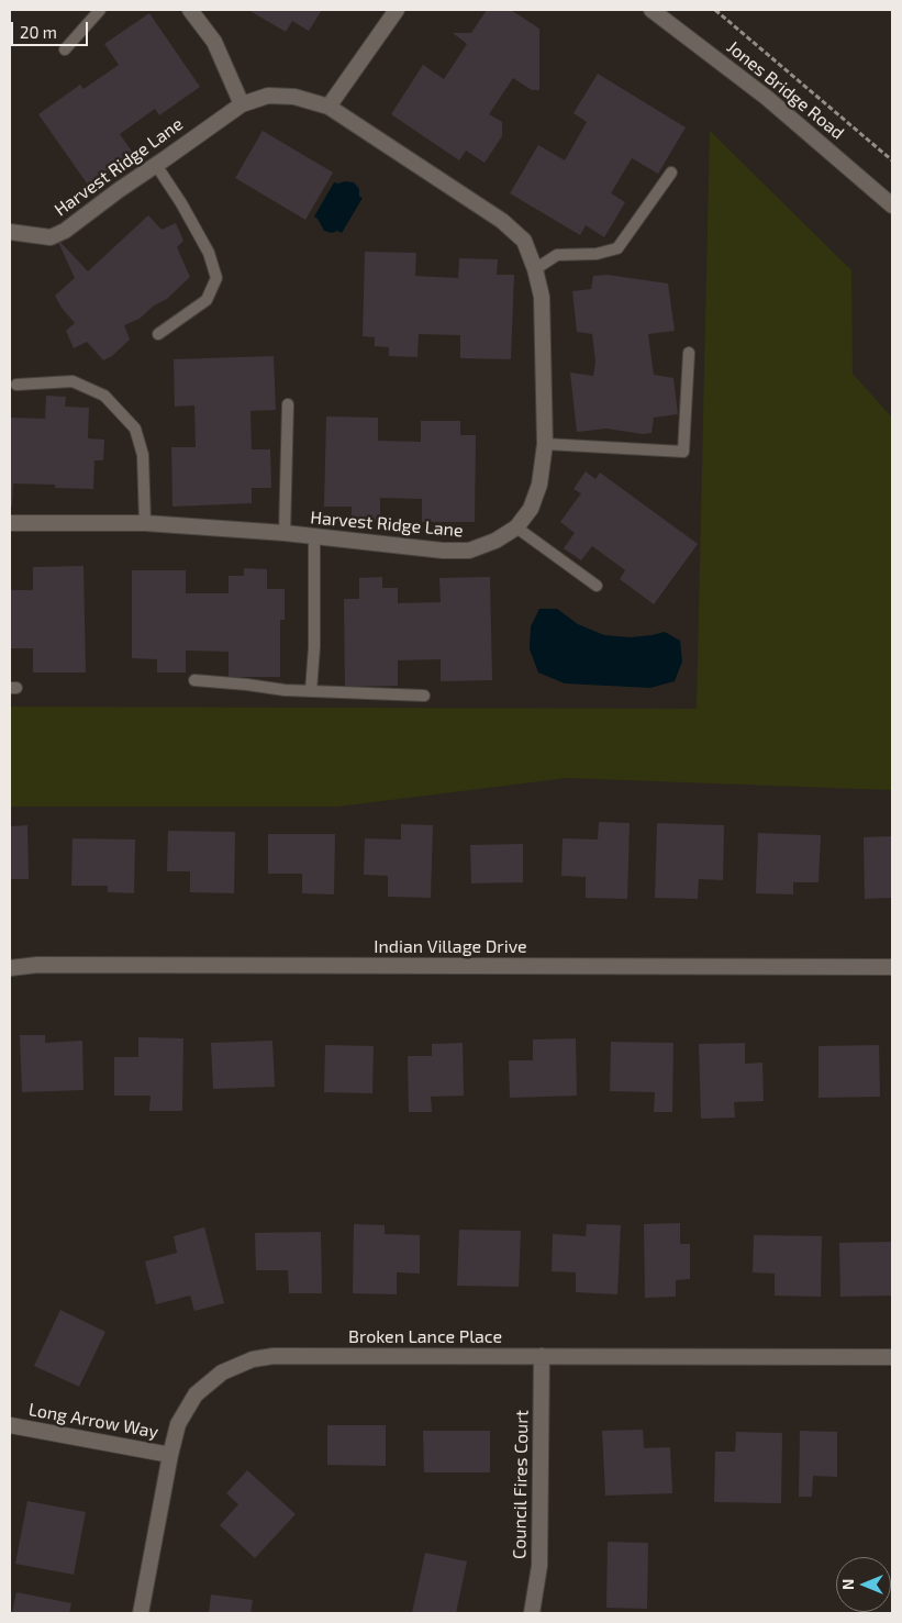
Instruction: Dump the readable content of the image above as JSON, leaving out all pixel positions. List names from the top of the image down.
{
  "streets": {
    "street": [
      "Jones Bridge Road",
      "Harvest Ridge Lane",
      "Indian Village Drive",
      "Broken Lance Place",
      "Long Arrow Way",
      "Council Fires Court"
    ]
  },
  "crossings": [
    ["Broken Lance Place", "Long Arrow Way"],
    ["Broken Lance Place", "Council Fires Court"]
  ],
  "scale_bar": "20 m",
  "north": "left"
}
